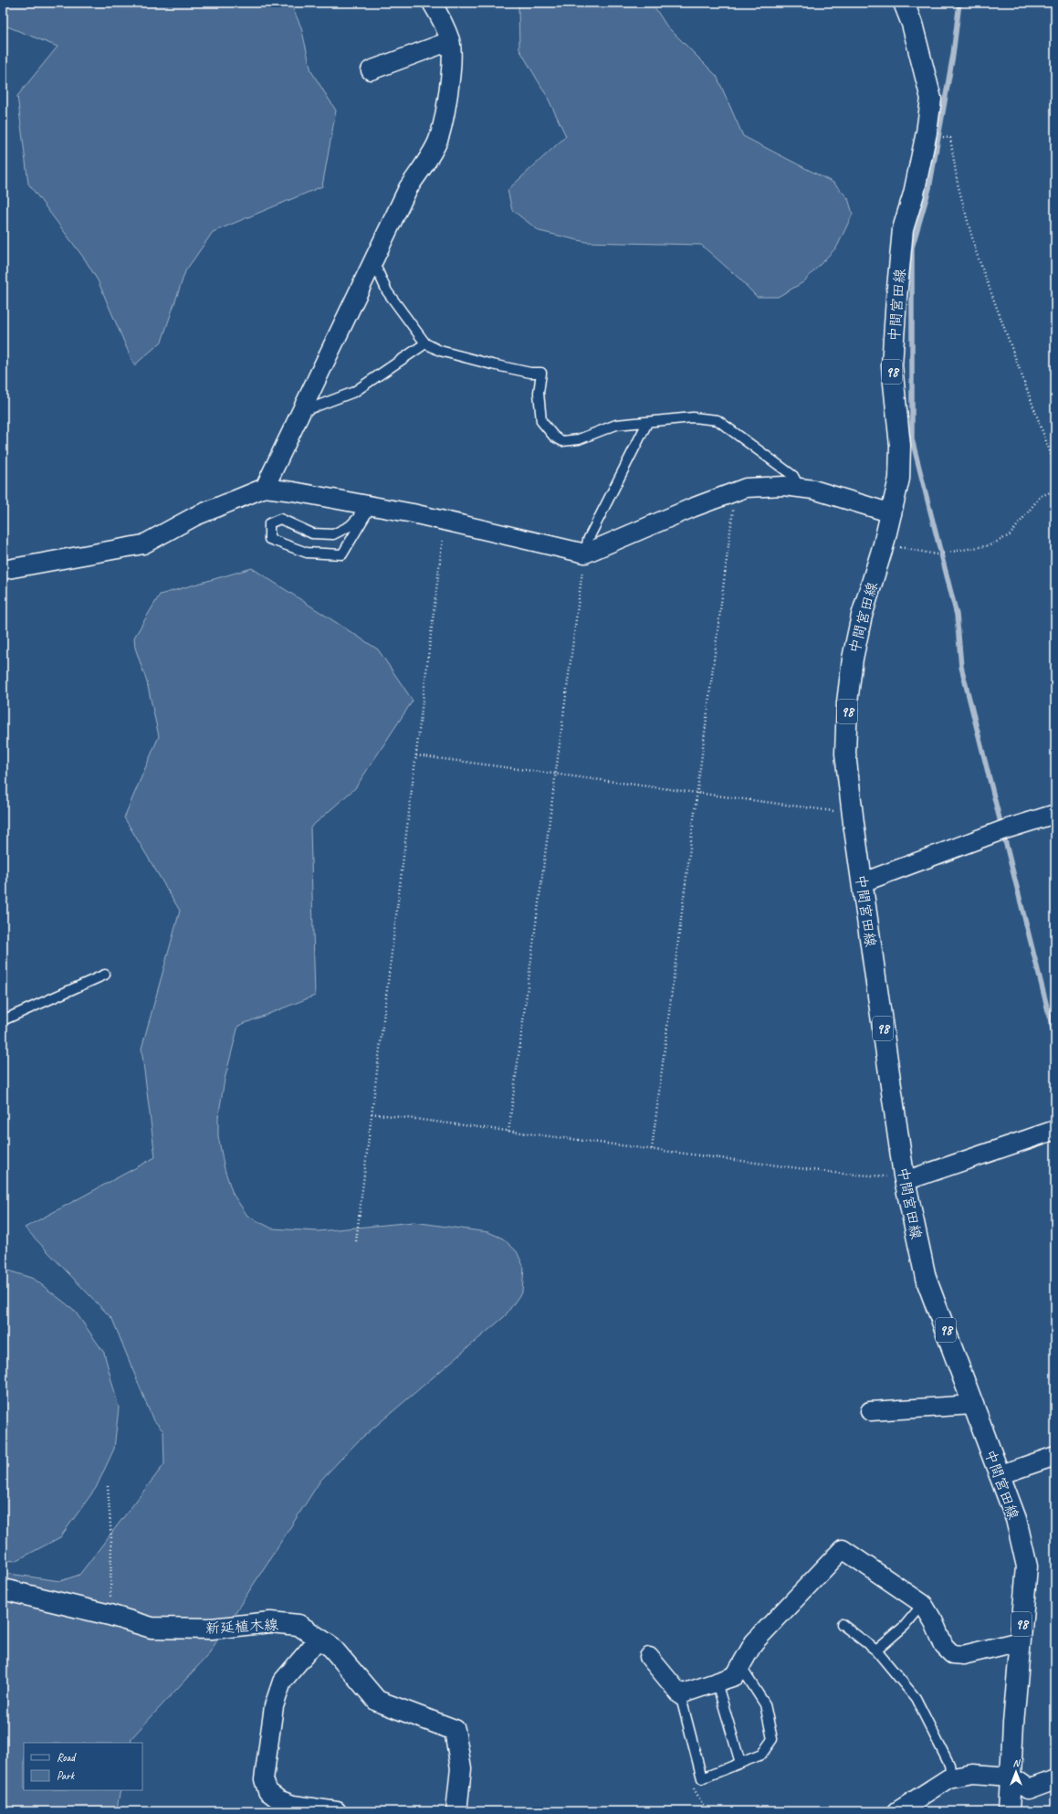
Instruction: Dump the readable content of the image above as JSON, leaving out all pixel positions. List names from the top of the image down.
{
  "streets": {
    "main road": ["中間宮田線", "98", "新延植木線"]
  },
  "legend": ["Road", "Park"],
  "north": "top"
}
